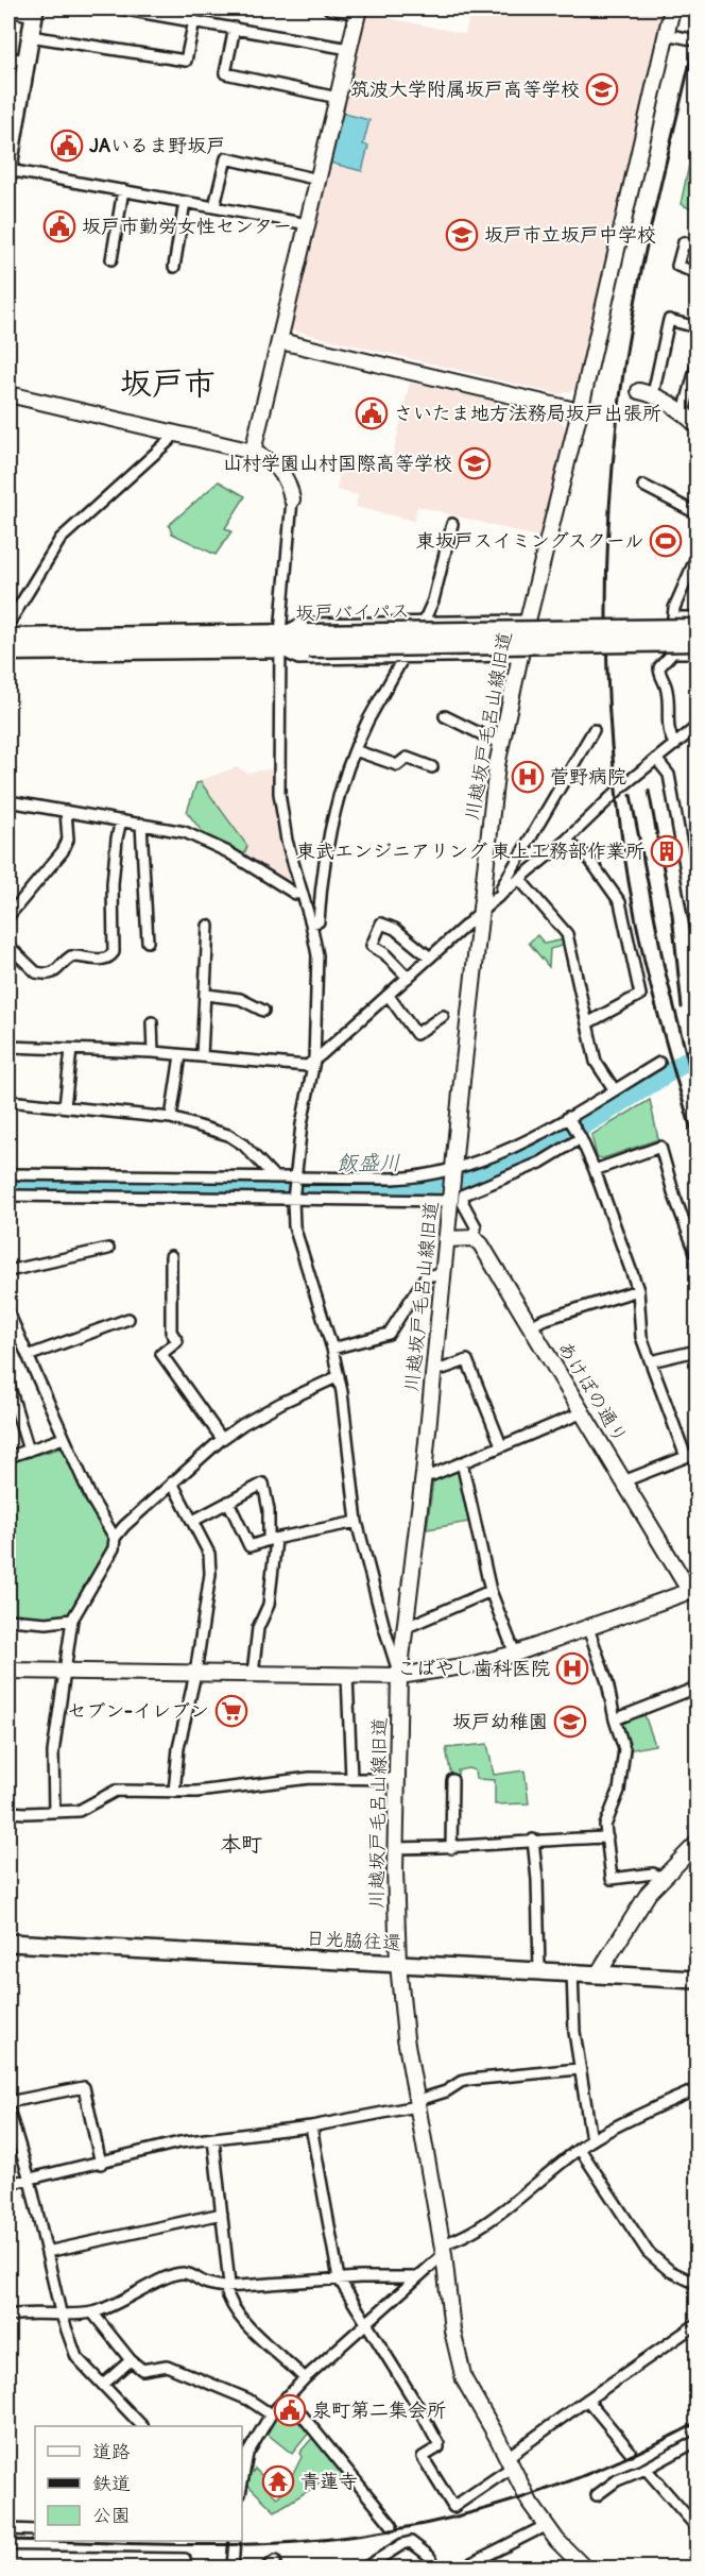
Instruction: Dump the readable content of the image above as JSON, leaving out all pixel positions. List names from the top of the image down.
{
  "streets": {
    "highway": ["坂戸バイパス"],
    "main road": ["日光脇往還"],
    "street": ["川越坂戸毛呂山線旧道", "あけぼの通り"]
  },
  "crossings": [
    ["川越坂戸毛呂山線旧道", "日光脇往還"]
  ],
  "districts": ["坂戸市", "本町"],
  "water": ["飯盛川"],
  "places": {
    "school or university": [
      "筑波大学附属坂戸高等学校",
      "坂戸市立坂戸中学校",
      "山村学園山村国際高等学校",
      "坂戸幼稚園"
    ],
    "public building": [
      "JAいるま野坂戸",
      "坂戸市勤労女性センター",
      "さいたま地方法務局坂戸出張所",
      "泉町第二集会所"
    ],
    "sports": ["東坂戸スイミングスクール"],
    "hospital": ["菅野病院", "こばやし歯科医院"],
    "building": ["東武エンジニアリング 東上工務部作業所"],
    "supermarket": ["セブン-イレブン"],
    "temple": ["青蓮寺"]
  },
  "legend": ["道路", "鉄道", "公園"]
}
